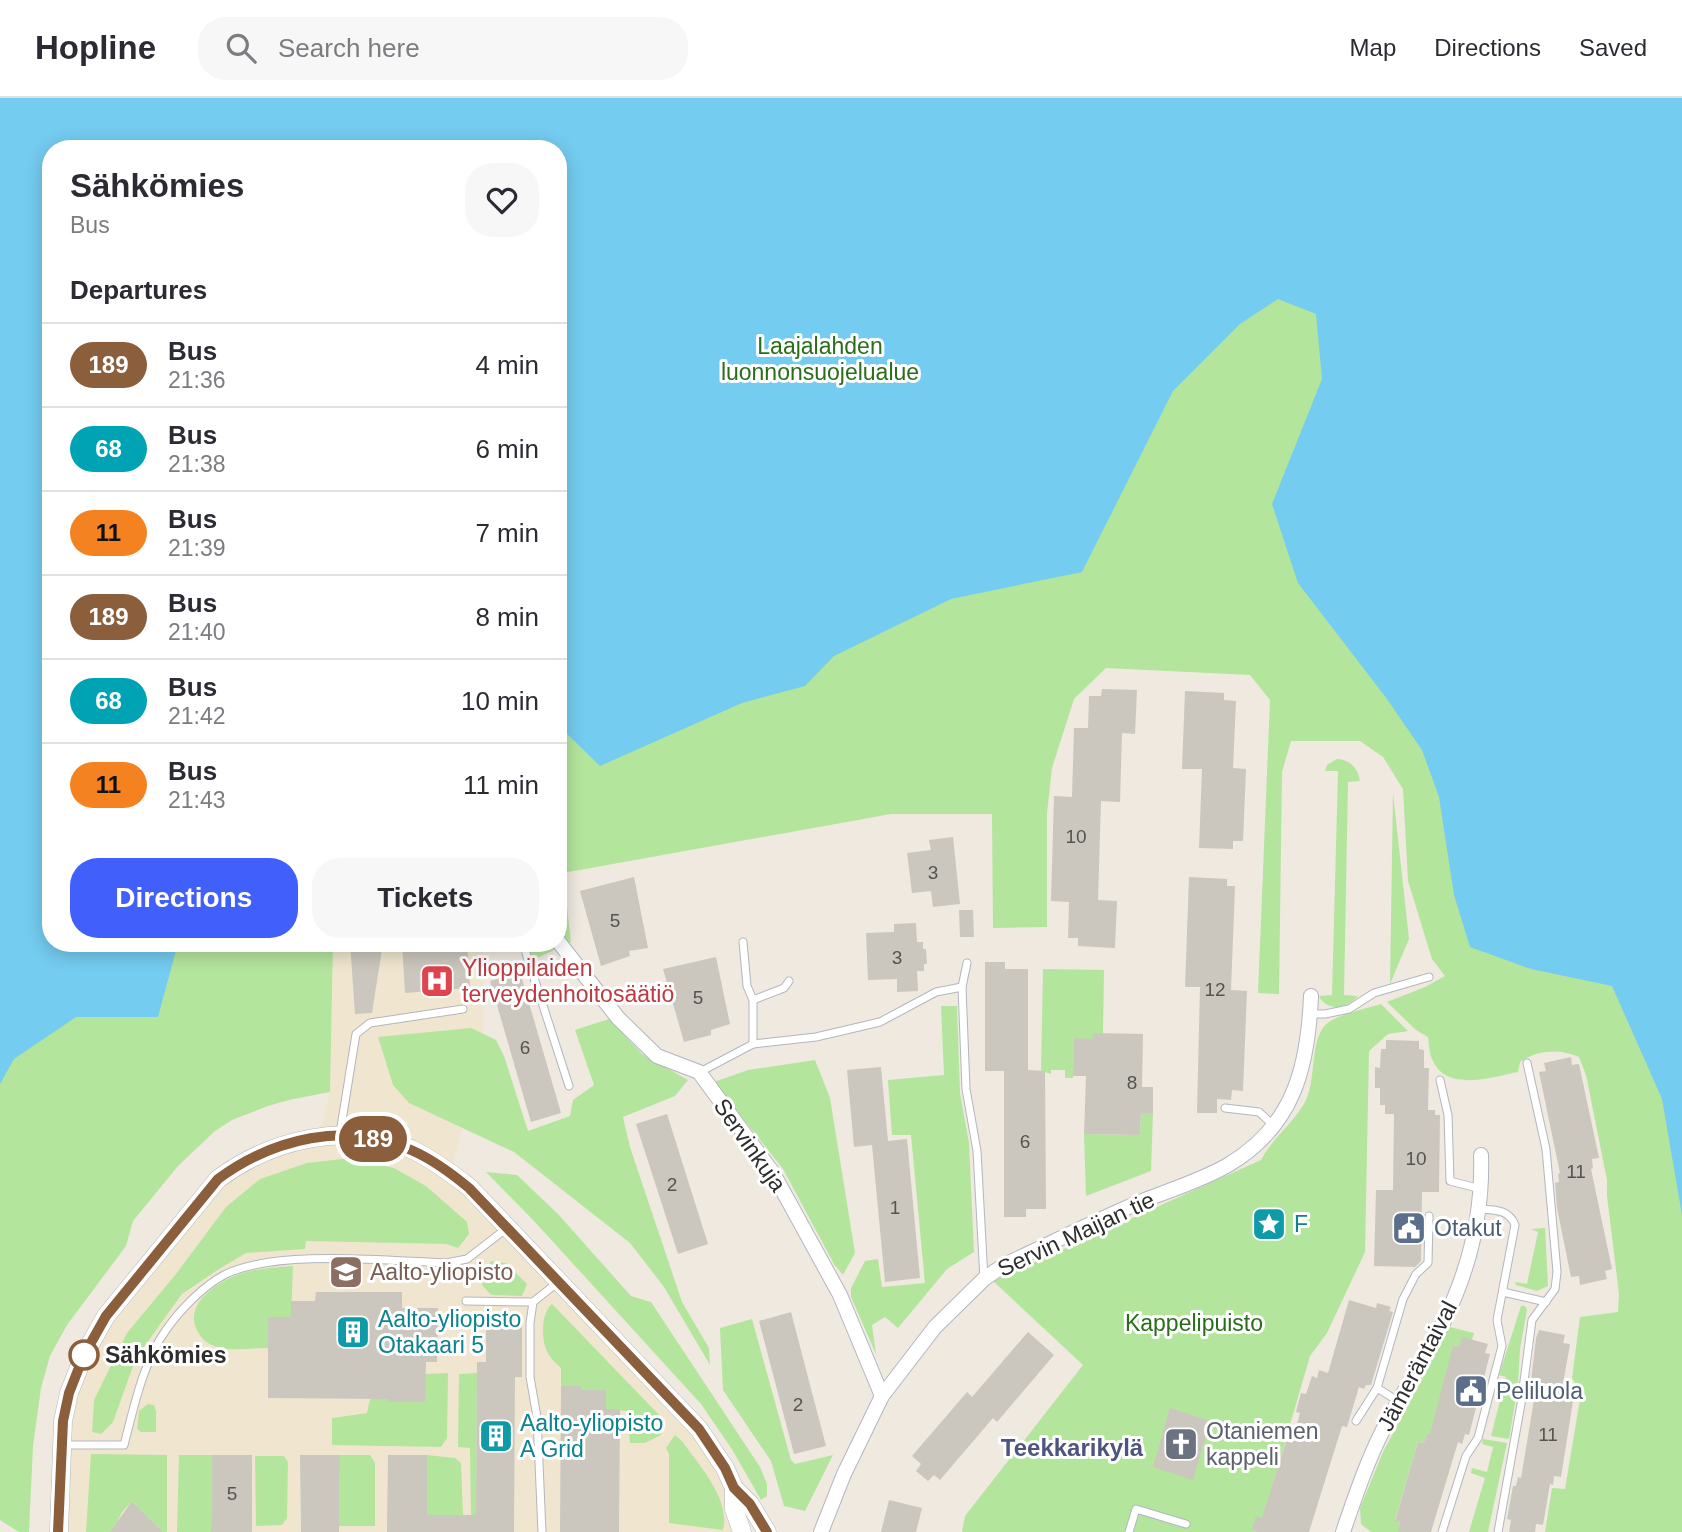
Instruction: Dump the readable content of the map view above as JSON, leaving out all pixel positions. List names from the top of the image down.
{
  "streets": {
    "street": ["Servinkuja", "Servin Maijan tie", "Jämeräntaival"]
  },
  "crossings": [
    ["Servinkuja", "Servin Maijan tie"]
  ],
  "districts": ["Teekkarikylä"],
  "parks": ["Laajalahden luonnonsuojelualue", "Kappelipuisto"],
  "places": {
    "hospital": ["Ylioppilaiden terveydenhoitosäätiö"],
    "place": ["F"],
    "public building": ["Otakut", "Peliluola"],
    "school or university": ["Aalto-yliopisto"],
    "building": ["Aalto-yliopisto Otakaari 5", "Aalto-yliopisto A Grid"],
    "other": ["Sähkömies"],
    "church": ["Otaniemen kappeli"]
  },
  "lines": ["bus line 189"],
  "house_numbers": [
    "10",
    "3",
    "5",
    "3",
    "12",
    "5",
    "6",
    "8",
    "6",
    "10",
    "11",
    "2",
    "1",
    "2",
    "11",
    "5"
  ],
  "page": {
    "header": "Hopline",
    "search": "Search here",
    "nav": ["Map", "Directions", "Saved"],
    "on_map": "189",
    "heading": [
      ["Sähkömies", "Bus"],
      "Departures"
    ],
    "list": [
      {
        "mark": "189",
        "name": "Bus",
        "note": "21:36",
        "value": "4 min"
      },
      {
        "mark": "68",
        "name": "Bus",
        "note": "21:38",
        "value": "6 min"
      },
      {
        "mark": "11",
        "name": "Bus",
        "note": "21:39",
        "value": "7 min"
      },
      {
        "mark": "189",
        "name": "Bus",
        "note": "21:40",
        "value": "8 min"
      },
      {
        "mark": "68",
        "name": "Bus",
        "note": "21:42",
        "value": "10 min"
      },
      {
        "mark": "11",
        "name": "Bus",
        "note": "21:43",
        "value": "11 min"
      }
    ],
    "buttons": ["Directions", "Tickets"]
  }
}
